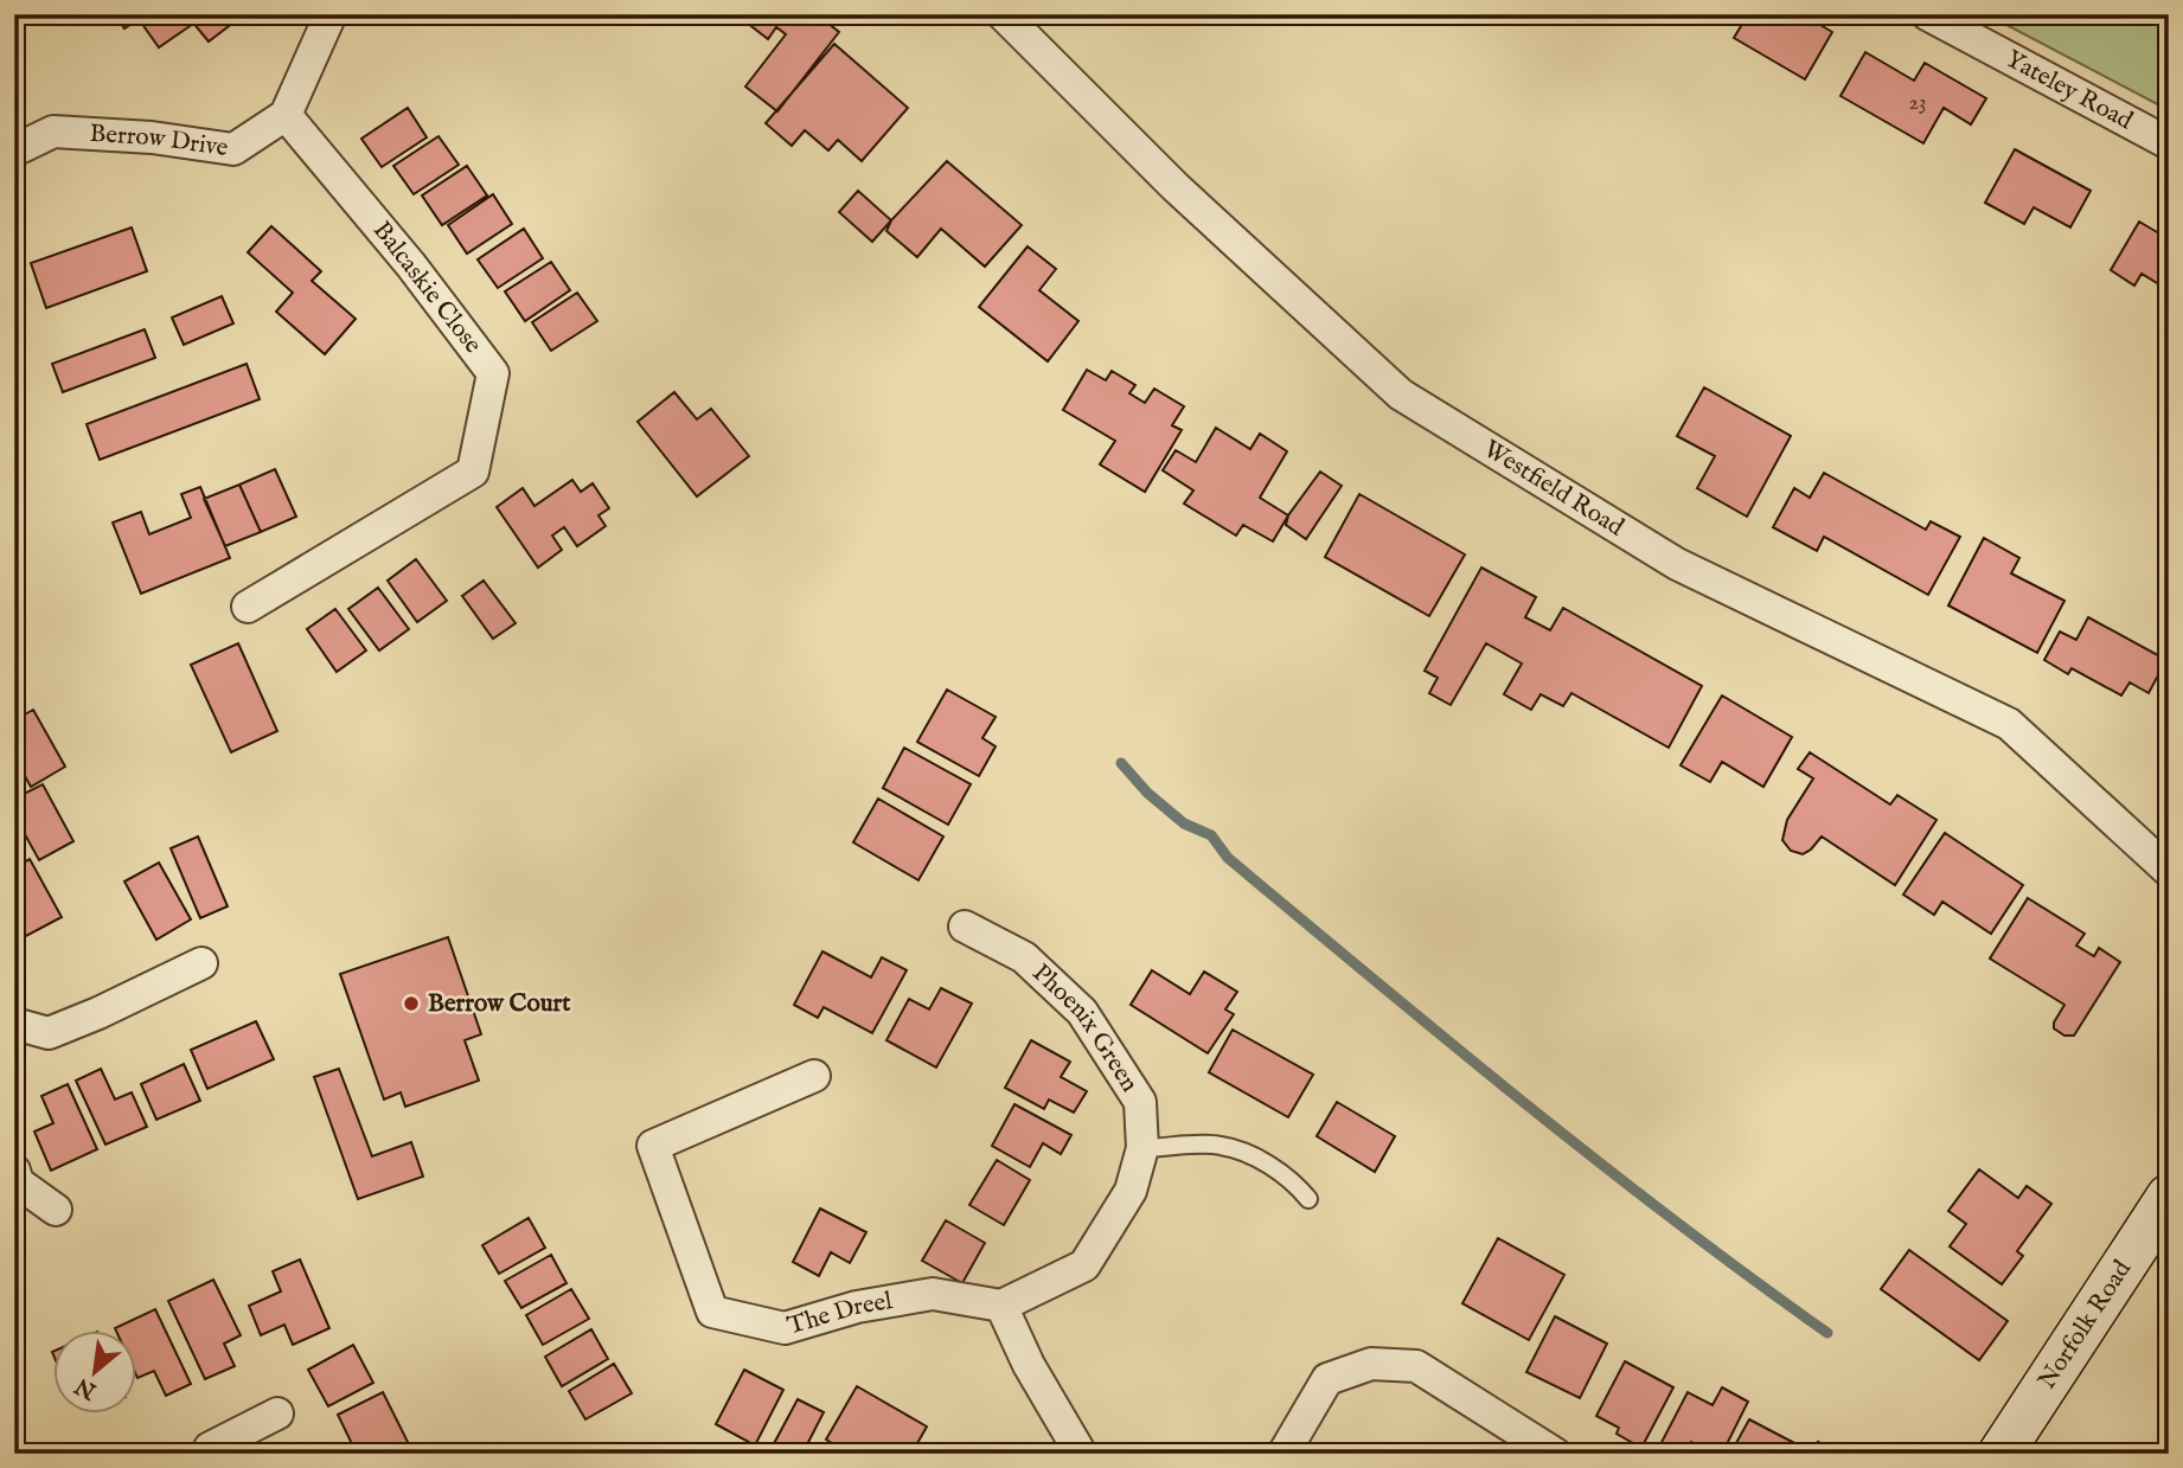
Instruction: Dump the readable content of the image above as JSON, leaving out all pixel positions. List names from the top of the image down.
{
  "streets": {
    "main road": ["Norfolk Road"],
    "street": [
      "Yateley Road",
      "Berrow Drive",
      "Balcaskie Close",
      "Westfield Road",
      "Phoenix Green",
      "The Dreel"
    ]
  },
  "crossings": [
    ["Berrow Drive", "Balcaskie Close"],
    ["Phoenix Green", "The Dreel"]
  ],
  "places": ["Berrow Court"],
  "house_numbers": ["23"],
  "north": "bottom left"
}
